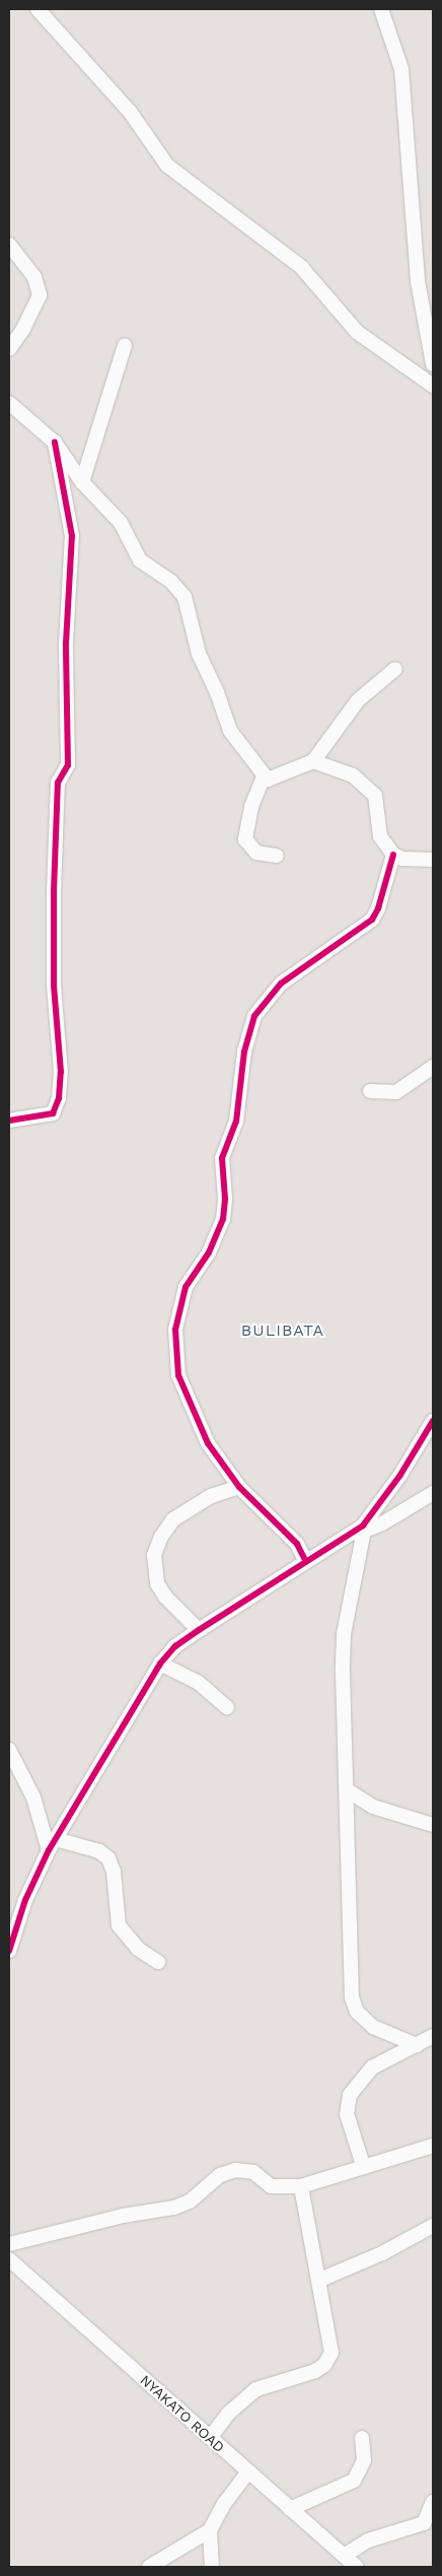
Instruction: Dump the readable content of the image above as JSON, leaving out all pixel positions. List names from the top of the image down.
{
  "streets": {
    "street": ["NYAKATO ROAD"]
  },
  "districts": ["BULIBATA"]
}
